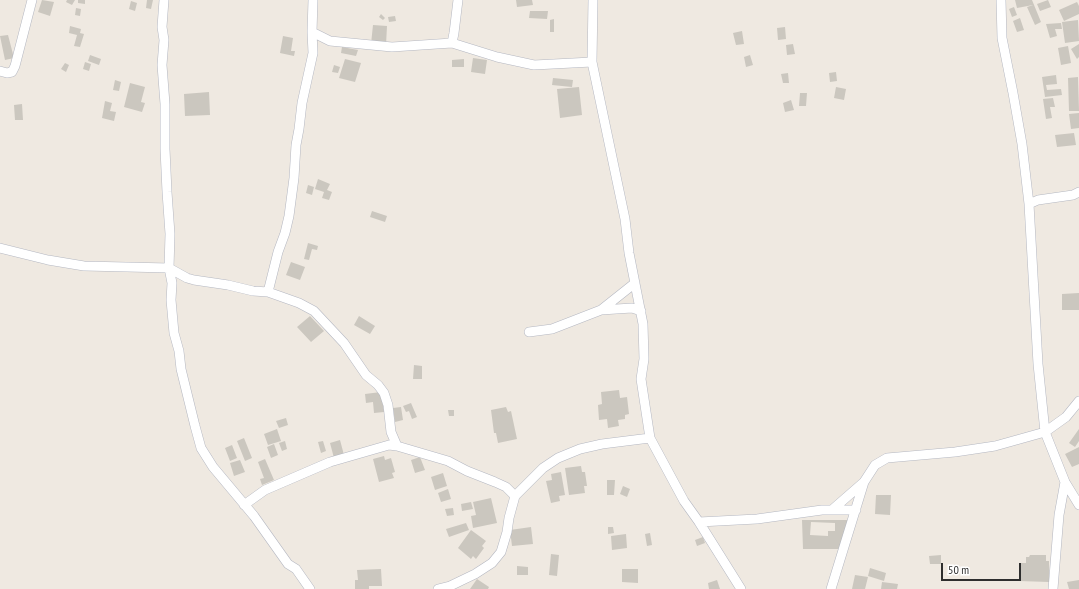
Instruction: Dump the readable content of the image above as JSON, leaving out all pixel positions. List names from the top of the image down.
{
  "scale_bar": "50 m"
}
